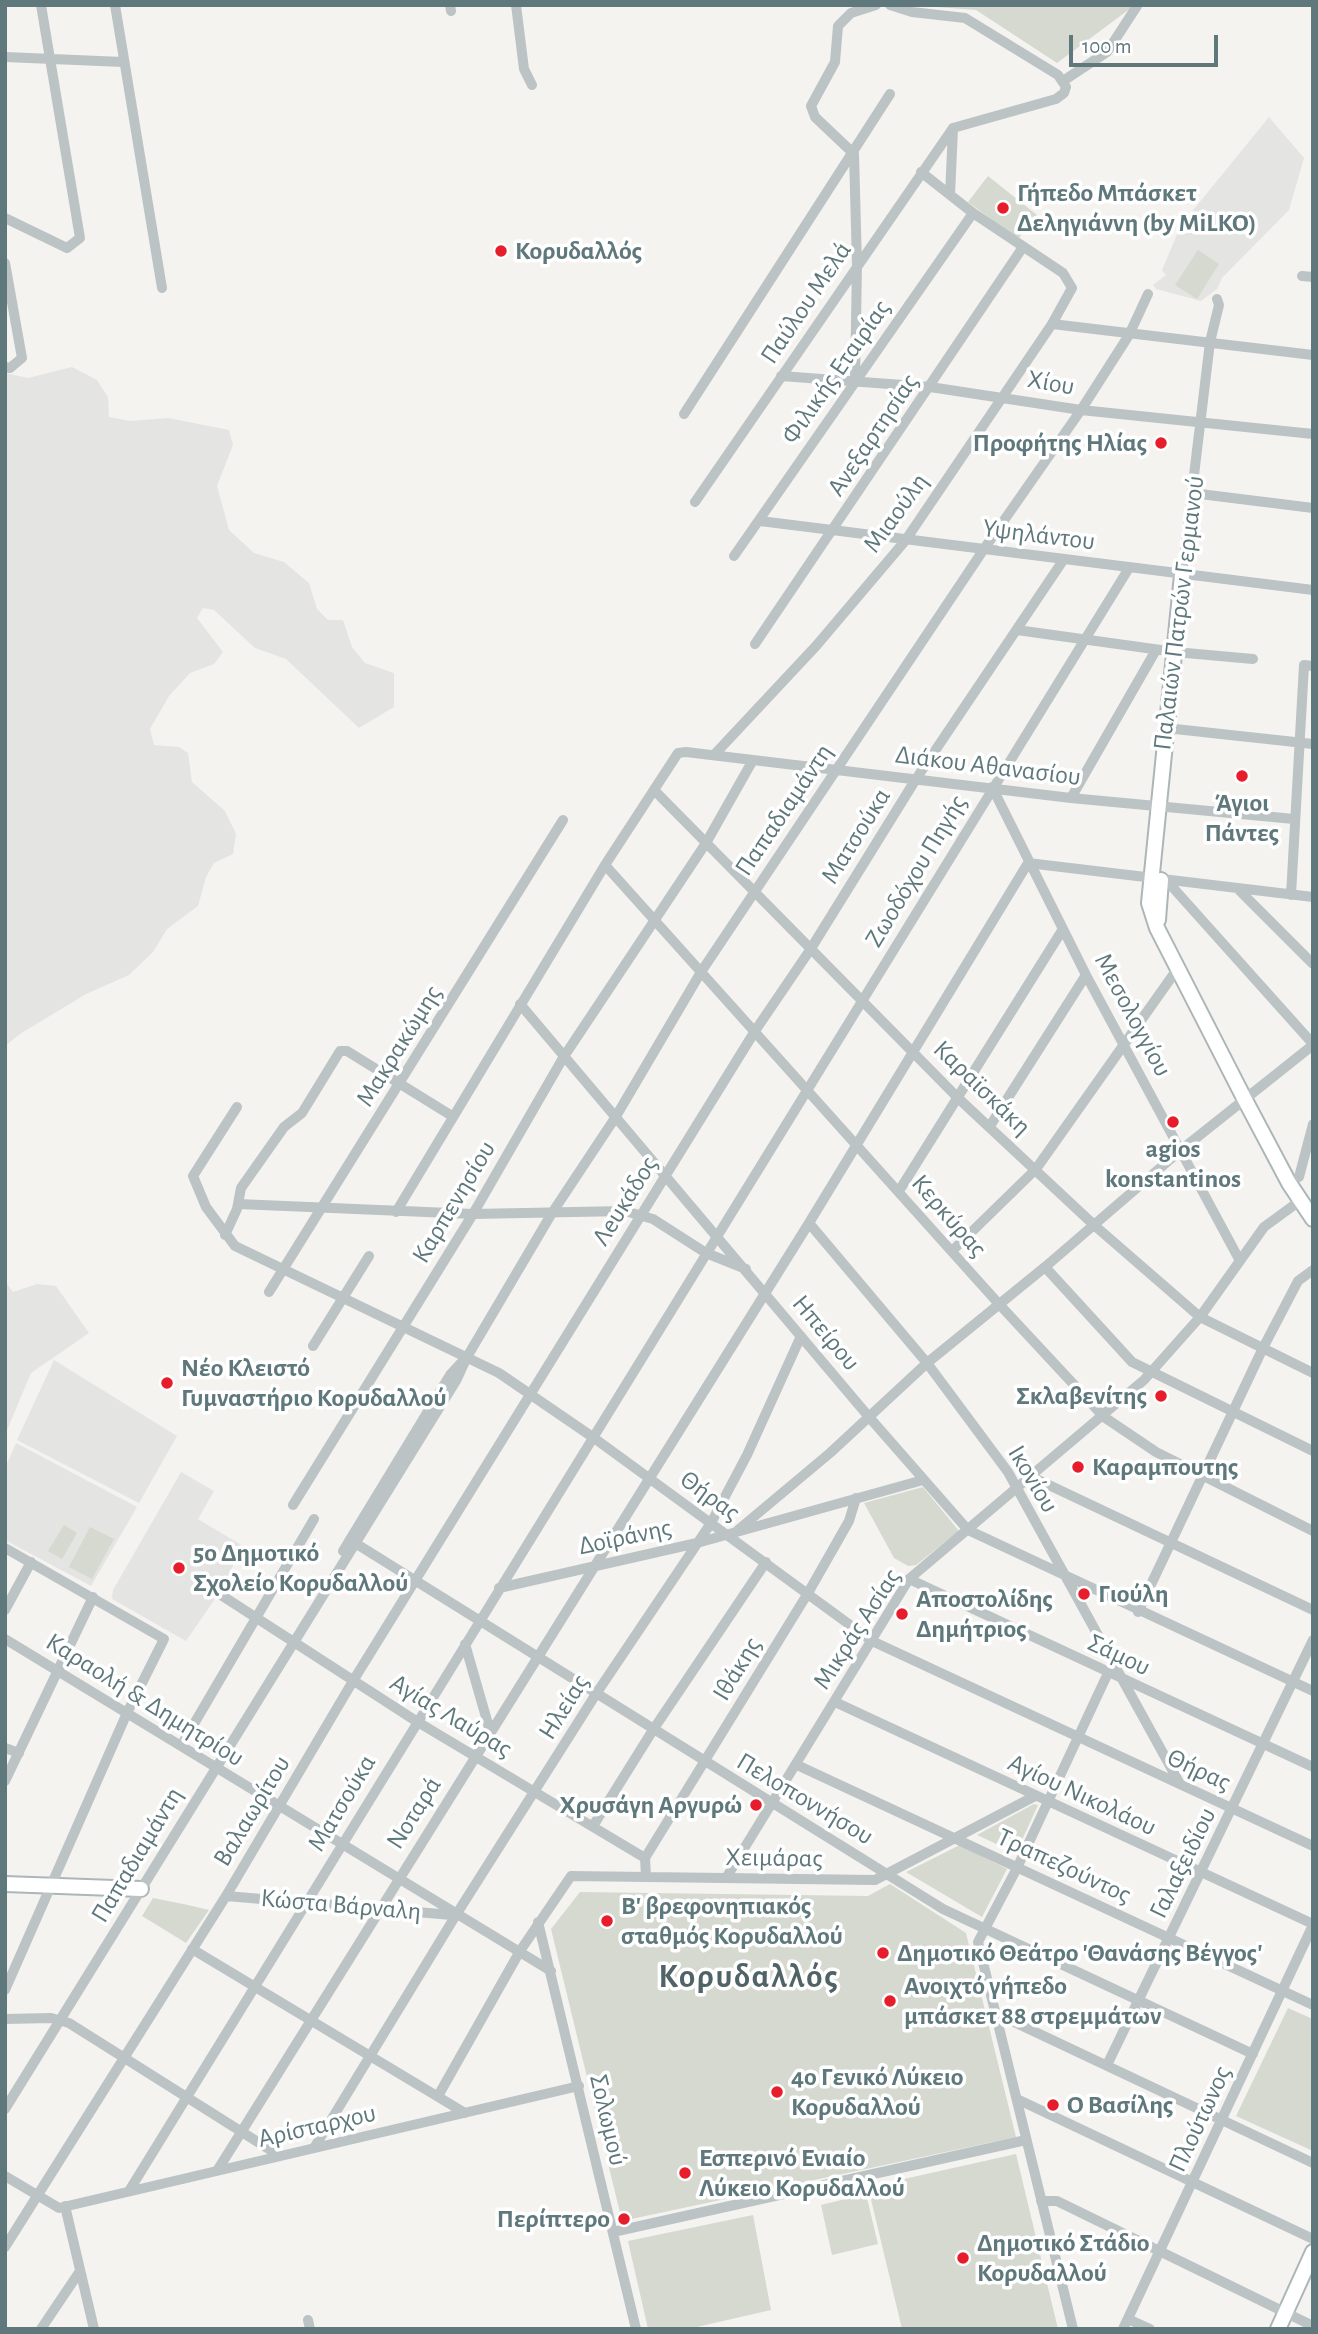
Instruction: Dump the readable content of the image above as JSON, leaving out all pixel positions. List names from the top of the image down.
{
  "streets": {
    "street": [
      "Παύλου Μελά",
      "Φιλικής Εταιρίας",
      "Χίου",
      "Ανεξαρτησίας",
      "Μιαούλη",
      "Υψηλάντου",
      "Παλαιών Πατρών Γερμανού",
      "Διάκου Αθανασίου",
      "Παπαδιαμάντη",
      "Ματσούκα",
      "Ζωοδόχου Πηγής",
      "Μεσολογγίου",
      "Μακρακώμης",
      "Καραϊσκάκη",
      "Λeυκάδος",
      "Καρπενησίου",
      "Κερκύρας",
      "Ηπείρου",
      "Ικονίου",
      "Θήρας",
      "Δοϊράνης",
      "Μικράς Ασίας",
      "Σάμου",
      "Ιθάκης",
      "Καραολή & Δημητρίου",
      "Ηλείας",
      "Αγίας Λαύρας",
      "Αγίου Νικολάου",
      "Πελοποννήσου",
      "Βαλαωρίτου",
      "Νοταρά",
      "Χειμάρας",
      "Γαλαξειδίου",
      "Τραπεζούντος",
      "Κώστα Βάρναλη",
      "Πλούτωνος",
      "Σολωμού",
      "Αρίσταρχου"
    ]
  },
  "crossings": [
    ["Παύλου Μελά", "Χίου"],
    ["Φιλικής Εταιρίας", "Χίου"],
    ["Φιλικής Εταιρίας", "Υψηλάντου"],
    ["Χίου", "Ανεξαρτησίας"],
    ["Χίου", "Μιαούλη"],
    ["Χίου", "Παλαιών Πατρών Γερμανού"],
    ["Χίου", "Παπαδιαμάντη"],
    ["Ανεξαρτησίας", "Μιαούλη"],
    ["Ανεξαρτησίας", "Υψηλάντου"],
    ["Μιαούλη", "Υψηλάντου"],
    ["Μιαούλη", "Διάκου Αθανασίου"],
    ["Υψηλάντου", "Παλαιών Πατρών Γερμανού"],
    ["Υψηλάντου", "Παπαδιαμάντη"],
    ["Υψηλάντου", "Ματσούκα"],
    ["Υψηλάντου", "Ζωοδόχου Πηγής"],
    ["Παλαιών Πατρών Γερμανού", "Διάκου Αθανασίου"],
    ["Παλαιών Πατρών Γερμανού", "Μικράς Ασίας"],
    ["Διάκου Αθανασίου", "Παπαδιαμάντη"],
    ["Διάκου Αθανασίου", "Ματσούκα"],
    ["Διάκου Αθανασίου", "Ζωοδόχου Πηγής"],
    ["Διάκου Αθανασίου", "Μεσολογγίου"],
    ["Διάκου Αθανασίου", "Καραϊσκάκη"],
    ["Διάκου Αθανασίου", "Καρπενησίου"],
    ["Παπαδιαμάντη", "Καραϊσκάκη"],
    ["Παπαδιαμάντη", "Κερκύρας"],
    ["Παπαδιαμάντη", "Ηπείρου"],
    ["Παπαδιαμάντη", "Θήρας"],
    ["Παπαδιαμάντη", "Καραολή & Δημητρίου"],
    ["Παπαδιαμάντη", "Αγίας Λαύρας"],
    ["Παπαδιαμάντη", "Πελοποννήσου"],
    ["Ματσούκα", "Ζωοδόχου Πηγής"],
    ["Ματσούκα", "Καραϊσκάκη"],
    ["Ματσούκα", "Λeυκάδος"],
    ["Ματσούκα", "Κερκύρας"],
    ["Ματσούκα", "Ηπείρου"],
    ["Ματσούκα", "Θήρας"],
    ["Ματσούκα", "Δοϊράνης"],
    ["Ματσούκα", "Καραολή & Δημητρίου"],
    ["Ματσούκα", "Αγίας Λαύρας"],
    ["Ματσούκα", "Πελοποννήσου"],
    ["Ματσούκα", "Κώστα Βάρναλη"],
    ["Ματσούκα", "Αρίσταρχου"],
    ["Ζωοδόχου Πηγής", "Μεσολογγίου"],
    ["Ζωοδόχου Πηγής", "Καραϊσκάκη"],
    ["Ζωοδόχου Πηγής", "Κερκύρας"],
    ["Ζωοδόχου Πηγής", "Ηπείρου"],
    ["Μεσολογγίου", "Μικράς Ασίας"],
    ["Μεσολογγίου", "Νοταρά"],
    ["Μακρακώμης", "Ηπείρου"],
    ["Μακρακώμης", "Θήρας"],
    ["Καραϊσκάκη", "Καρπενησίου"],
    ["Καραϊσκάκη", "Μικράς Ασίας"],
    ["Καραϊσκάκη", "Νοταρά"],
    ["Λeυκάδος", "Κερκύρας"],
    ["Λeυκάδος", "Ηπείρου"],
    ["Λeυκάδος", "Θήρας"],
    ["Λeυκάδος", "Βαλαωρίτου"],
    ["Καρπενησίου", "Κερκύρας"],
    ["Καρπενησίου", "Ηπείρου"],
    ["Καρπενησίου", "Θήρας"],
    ["Κερκύρας", "Μικράς Ασίας"],
    ["Κερκύρας", "Νοταρά"],
    ["Ηπείρου", "Ικονίου"],
    ["Ηπείρου", "Δοϊράνης"],
    ["Ηπείρου", "Μικράς Ασίας"],
    ["Ηπείρου", "Ηλείας"],
    ["Ηπείρου", "Νοταρά"],
    ["Ηπείρου", "Γαλαξειδίου"],
    ["Ικονίου", "Θήρας"],
    ["Ικονίου", "Μικράς Ασίας"],
    ["Ικονίου", "Σάμου"],
    ["Ικονίου", "Νοταρά"],
    ["Θήρας", "Δοϊράνης"],
    ["Θήρας", "Μικράς Ασίας"],
    ["Θήρας", "Ιθάκης"],
    ["Θήρας", "Ηλείας"],
    ["Θήρας", "Βαλαωρίτου"],
    ["Θήρας", "Νοταρά"],
    ["Θήρας", "Γαλαξειδίου"],
    ["Δοϊράνης", "Ιθάκης"],
    ["Δοϊράνης", "Ηλείας"],
    ["Δοϊράνης", "Νοταρά"],
    ["Μικράς Ασίας", "Σάμου"],
    ["Μικράς Ασίας", "Αγίου Νικολάου"],
    ["Μικράς Ασίας", "Πελοποννήσου"],
    ["Μικράς Ασίας", "Χειμάρας"],
    ["Μικράς Ασίας", "Τραπεζούντος"],
    ["Σάμου", "Γαλαξειδίου"],
    ["Ιθάκης", "Αγίας Λαύρας"],
    ["Ιθάκης", "Πελοποννήσου"],
    ["Καραολή & Δημητρίου", "Ηλείας"],
    ["Καραολή & Δημητρίου", "Βαλαωρίτου"],
    ["Καραολή & Δημητρίου", "Νοταρά"],
    ["Καραολή & Δημητρίου", "Κώστα Βάρναλη"],
    ["Καραολή & Δημητρίου", "Σολωμού"],
    ["Ηλείας", "Αγίας Λαύρας"],
    ["Ηλείας", "Πελοποννήσου"],
    ["Ηλείας", "Κώστα Βάρναλη"],
    ["Ηλείας", "Αρίσταρχου"],
    ["Αγίας Λαύρας", "Βαλαωρίτου"],
    ["Αγίας Λαύρας", "Νοταρά"],
    ["Αγίου Νικολάου", "Χειμάρας"],
    ["Αγίου Νικολάου", "Γαλαξειδίου"],
    ["Αγίου Νικολάου", "Πλούτωνος"],
    ["Πελοποννήσου", "Βαλαωρίτου"],
    ["Πελοποννήσου", "Νοταρά"],
    ["Πελοποννήσου", "Χειμάρας"],
    ["Πελοποννήσου", "Γαλαξειδίου"],
    ["Πελοποννήσου", "Πλούτωνος"],
    ["Βαλαωρίτου", "Κώστα Βάρναλη"],
    ["Νοταρά", "Κώστα Βάρναλη"],
    ["Νοταρά", "Αρίσταρχου"],
    ["Χειμάρας", "Τραπεζούντος"],
    ["Χειμάρας", "Σολωμού"],
    ["Γαλαξειδίου", "Τραπεζούντος"],
    ["Τραπεζούντος", "Πλούτωνος"],
    ["Σολωμού", "Αρίσταρχου"]
  ],
  "districts": ["Κορυδαλλός"],
  "places": [
    "Γήπεδο Μπάσκετ Δεληγιάννη (by MiLKO)",
    "Κορυδαλλός",
    "Προφήτης Ηλίας",
    "Άγιοι Πάντες",
    "agios konstantinos",
    "Νέο Κλειστό Γυμναστήριο Κορυδαλλού",
    "Σκλαβενίτης",
    "Καραμπουτης",
    "5ο Δημοτικό Σχολείο Κορυδαλλού",
    "Γιούλη",
    "Αποστολίδης Δημήτριος",
    "Χρυσάγη Αργυρώ",
    "Β' βρεφονηπιακός σταθμός Κορυδαλλού",
    "Δημοτικό Θεάτρο 'Θανάσης Βέγγος'",
    "Ανοιχτό γήπεδο μπάσκετ 88 στρεμμάτων",
    "4ο Γενικό Λύκειο Κορυδαλλού",
    "Ο Βασίλης",
    "Εσπερινό Ενιαίο Λύκειο Κορυδαλλού",
    "Περίπτερο",
    "Δημοτικό Στάδιο Κορυδαλλού"
  ],
  "scale_bar": "100 m"
}
